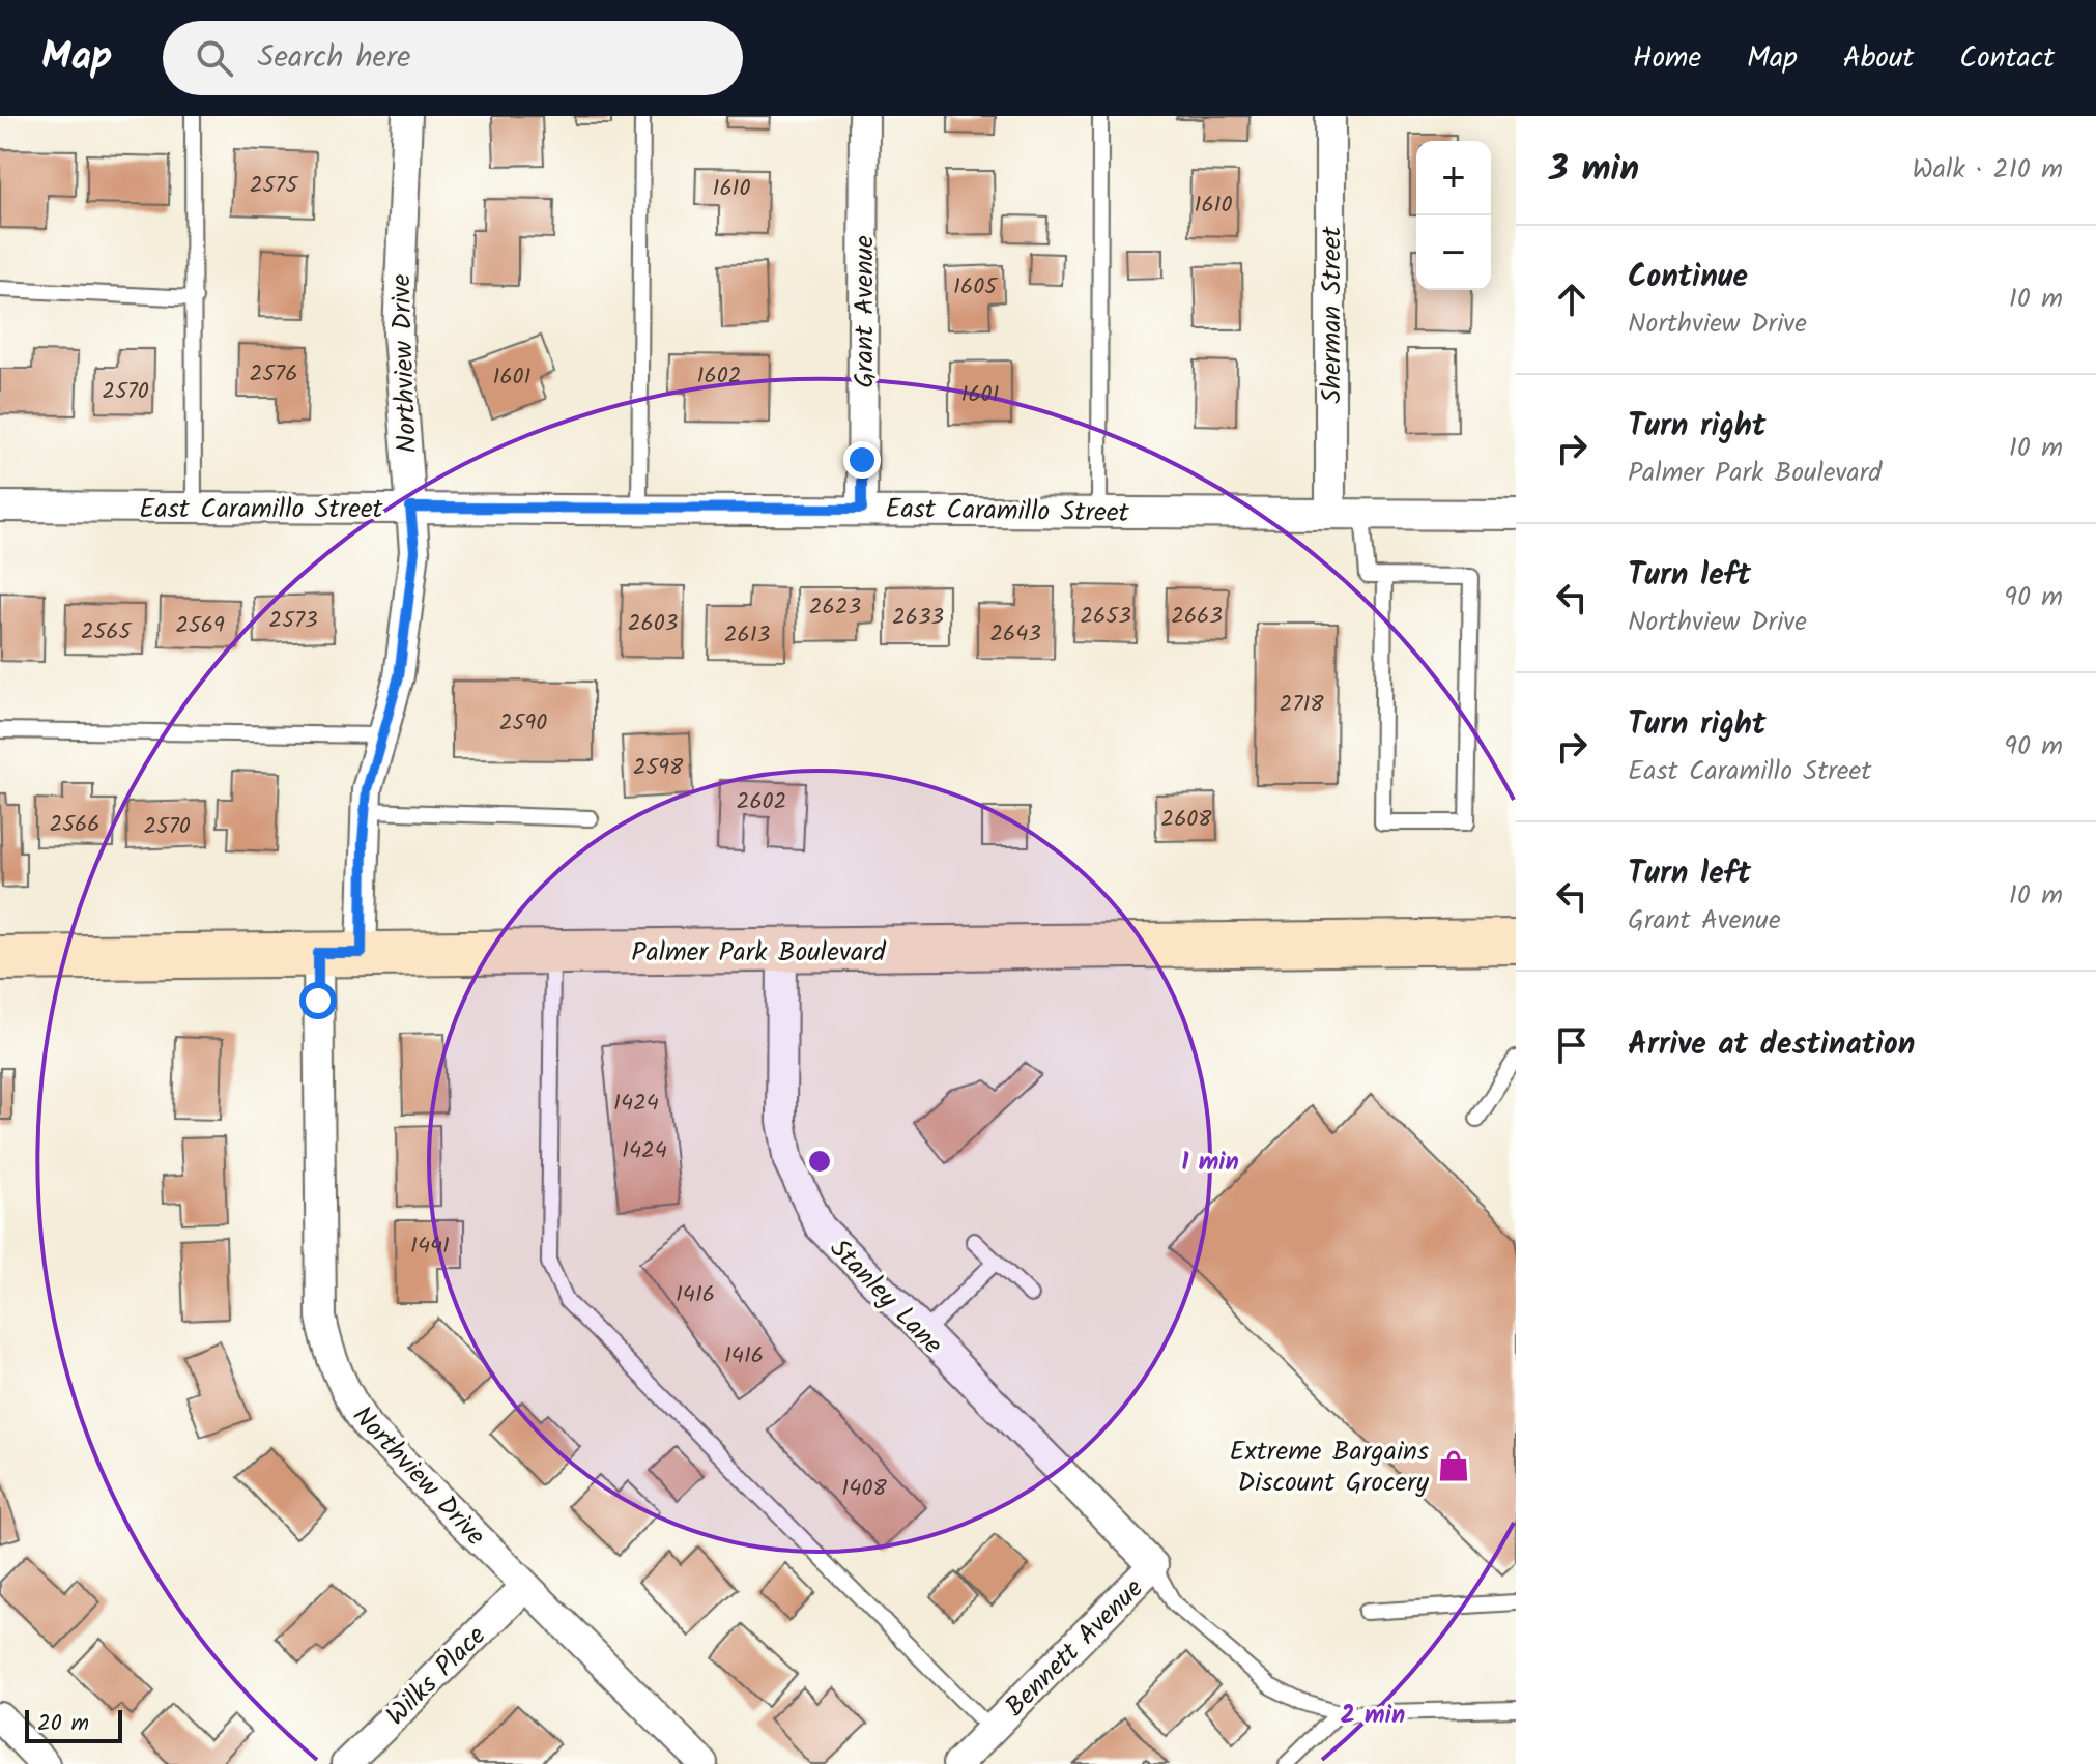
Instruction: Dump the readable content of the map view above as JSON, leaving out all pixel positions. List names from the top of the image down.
{
  "streets": {
    "main road": ["Palmer Park Boulevard"],
    "street": [
      "Grant Avenue",
      "Sherman Street",
      "Northview Drive",
      "East Caramillo Street",
      "Stanley Lane",
      "Bennett Avenue",
      "Wilks Place"
    ]
  },
  "crossings": [
    ["Grant Avenue", "East Caramillo Street"],
    ["Sherman Street", "East Caramillo Street"],
    ["Northview Drive", "East Caramillo Street"],
    ["Northview Drive", "Palmer Park Boulevard"],
    ["Northview Drive", "Wilks Place"],
    ["Palmer Park Boulevard", "Stanley Lane"],
    ["Stanley Lane", "Bennett Avenue"]
  ],
  "places": {
    "shop": ["Extreme Bargains Discount Grocery"]
  },
  "house_numbers": [
    "2575",
    "1610",
    "1610",
    "1605",
    "2576",
    "1602",
    "1601",
    "2570",
    "1601",
    "2623",
    "2653",
    "2663",
    "2633",
    "2573",
    "2603",
    "2569",
    "2565",
    "2643",
    "2613",
    "2718",
    "2590",
    "2598",
    "2602",
    "2608",
    "2566",
    "2570",
    "1424",
    "1424",
    "1441",
    "1416",
    "1416",
    "1408"
  ],
  "scale_bar": "20 m",
  "page": {
    "header": "Map",
    "search": "Search here",
    "nav": [
      "Home",
      "Map",
      "About",
      "Contact"
    ],
    "heading": ["3 min", "Walk · 210 m"],
    "map_buttons": ["+", "−"],
    "list": [
      ["Continue", "Northview Drive", "10 m"],
      ["Turn right", "Palmer Park Boulevard", "10 m"],
      ["Turn left", "Northview Drive", "90 m"],
      ["Turn right", "East Caramillo Street", "90 m"],
      ["Turn left", "Grant Avenue", "10 m"],
      "Arrive at destination"
    ],
    "scale": "20 m"
  },
  "rings": ["1 min", "2 min"]
}
